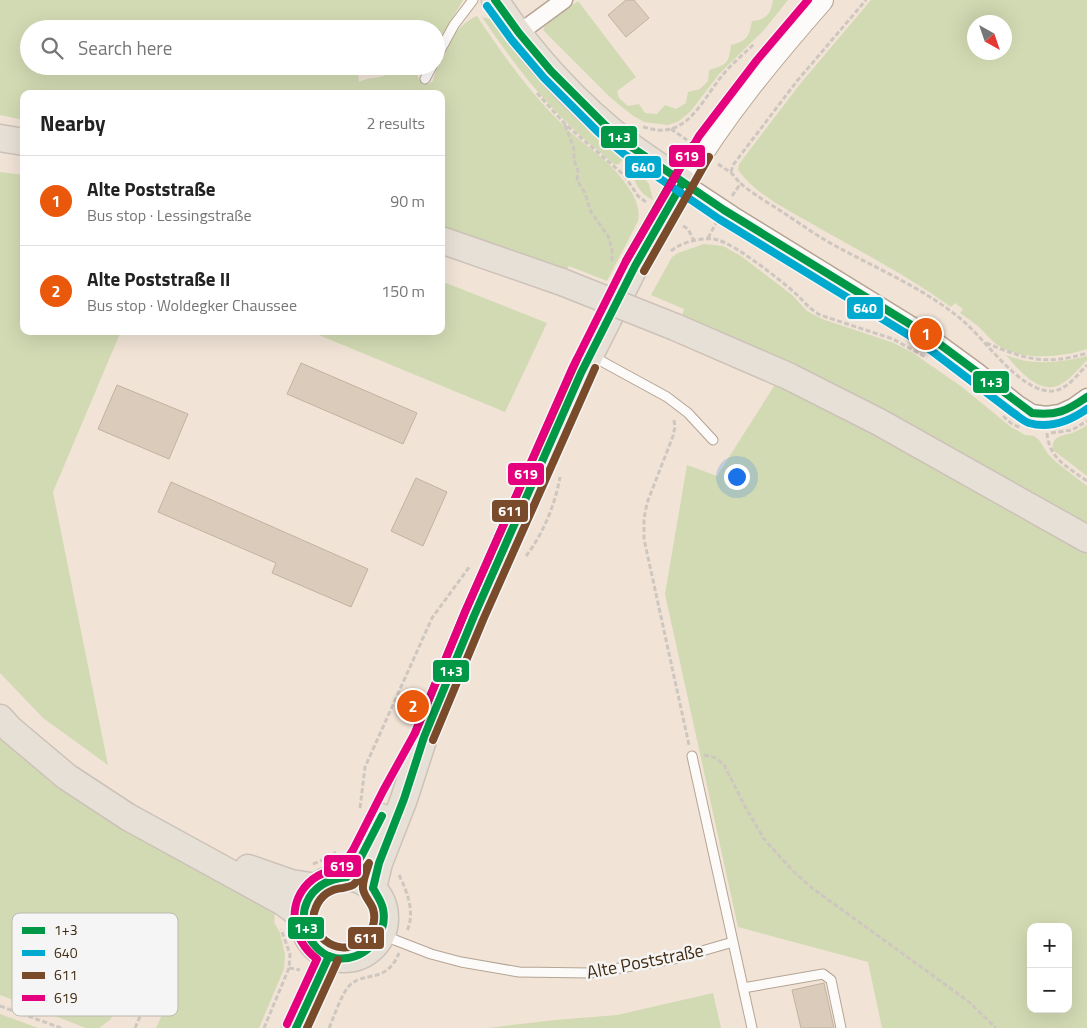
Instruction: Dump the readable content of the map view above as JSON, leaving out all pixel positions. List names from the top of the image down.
{
  "streets": {
    "lane": ["Alte Poststraße"]
  },
  "lines": [
    "transit line 1+3",
    "transit line 619",
    "transit line 640",
    "transit line 611"
  ],
  "legend": [
    "1+3",
    "640",
    "611",
    "619"
  ],
  "north": "bottom right",
  "page": {
    "search": "Search here",
    "heading": ["Nearby", "2 results"],
    "list": [
      {
        "mark": "1",
        "name": "Alte Poststraße",
        "note": "Bus stop · Lessingstraße",
        "value": "90 m"
      },
      {
        "mark": "2",
        "name": "Alte Poststraße II",
        "note": "Bus stop · Woldegker Chaussee",
        "value": "150 m"
      }
    ],
    "pins": ["1", "2"],
    "map_buttons": ["+", "−"]
  }
}
